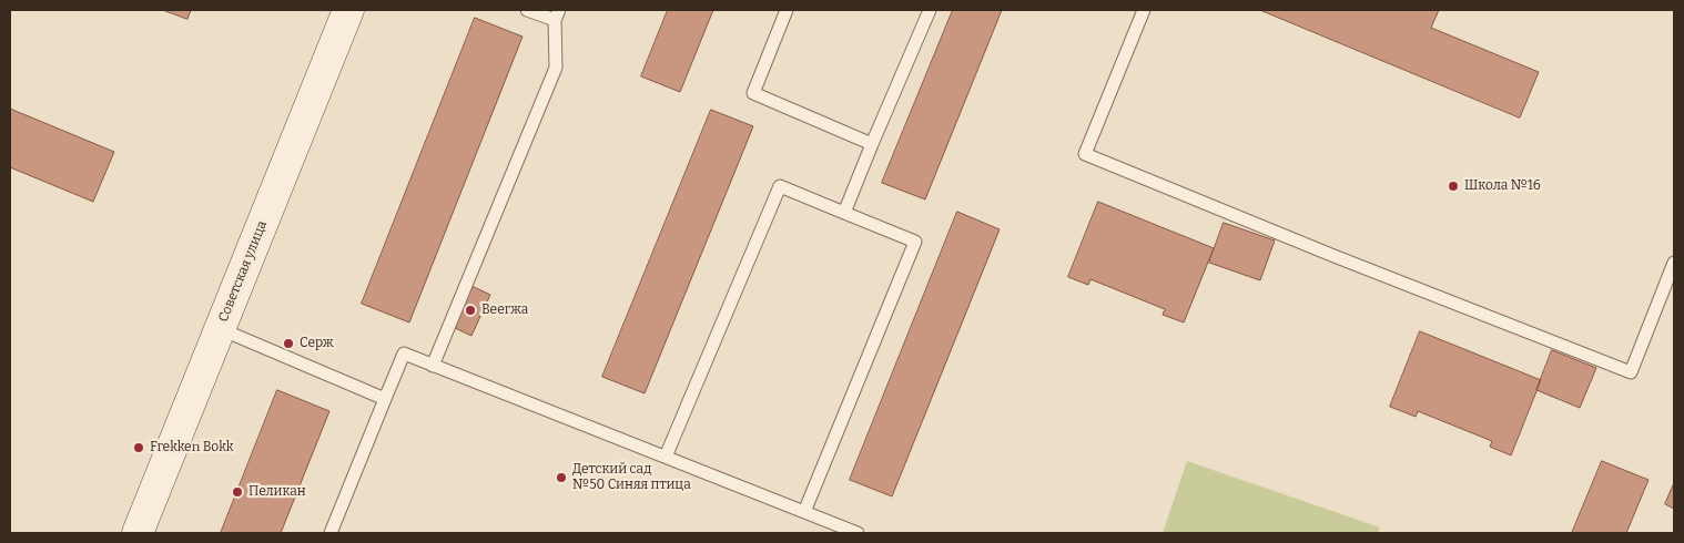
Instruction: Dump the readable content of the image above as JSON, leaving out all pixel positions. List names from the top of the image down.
{
  "streets": {
    "main road": ["Советская улица"]
  },
  "places": [
    "Школа №16",
    "Beerжа",
    "Серж",
    "Frekken Bokk",
    "Детский сад №50 Синяя птица",
    "Пеликан"
  ]
}
